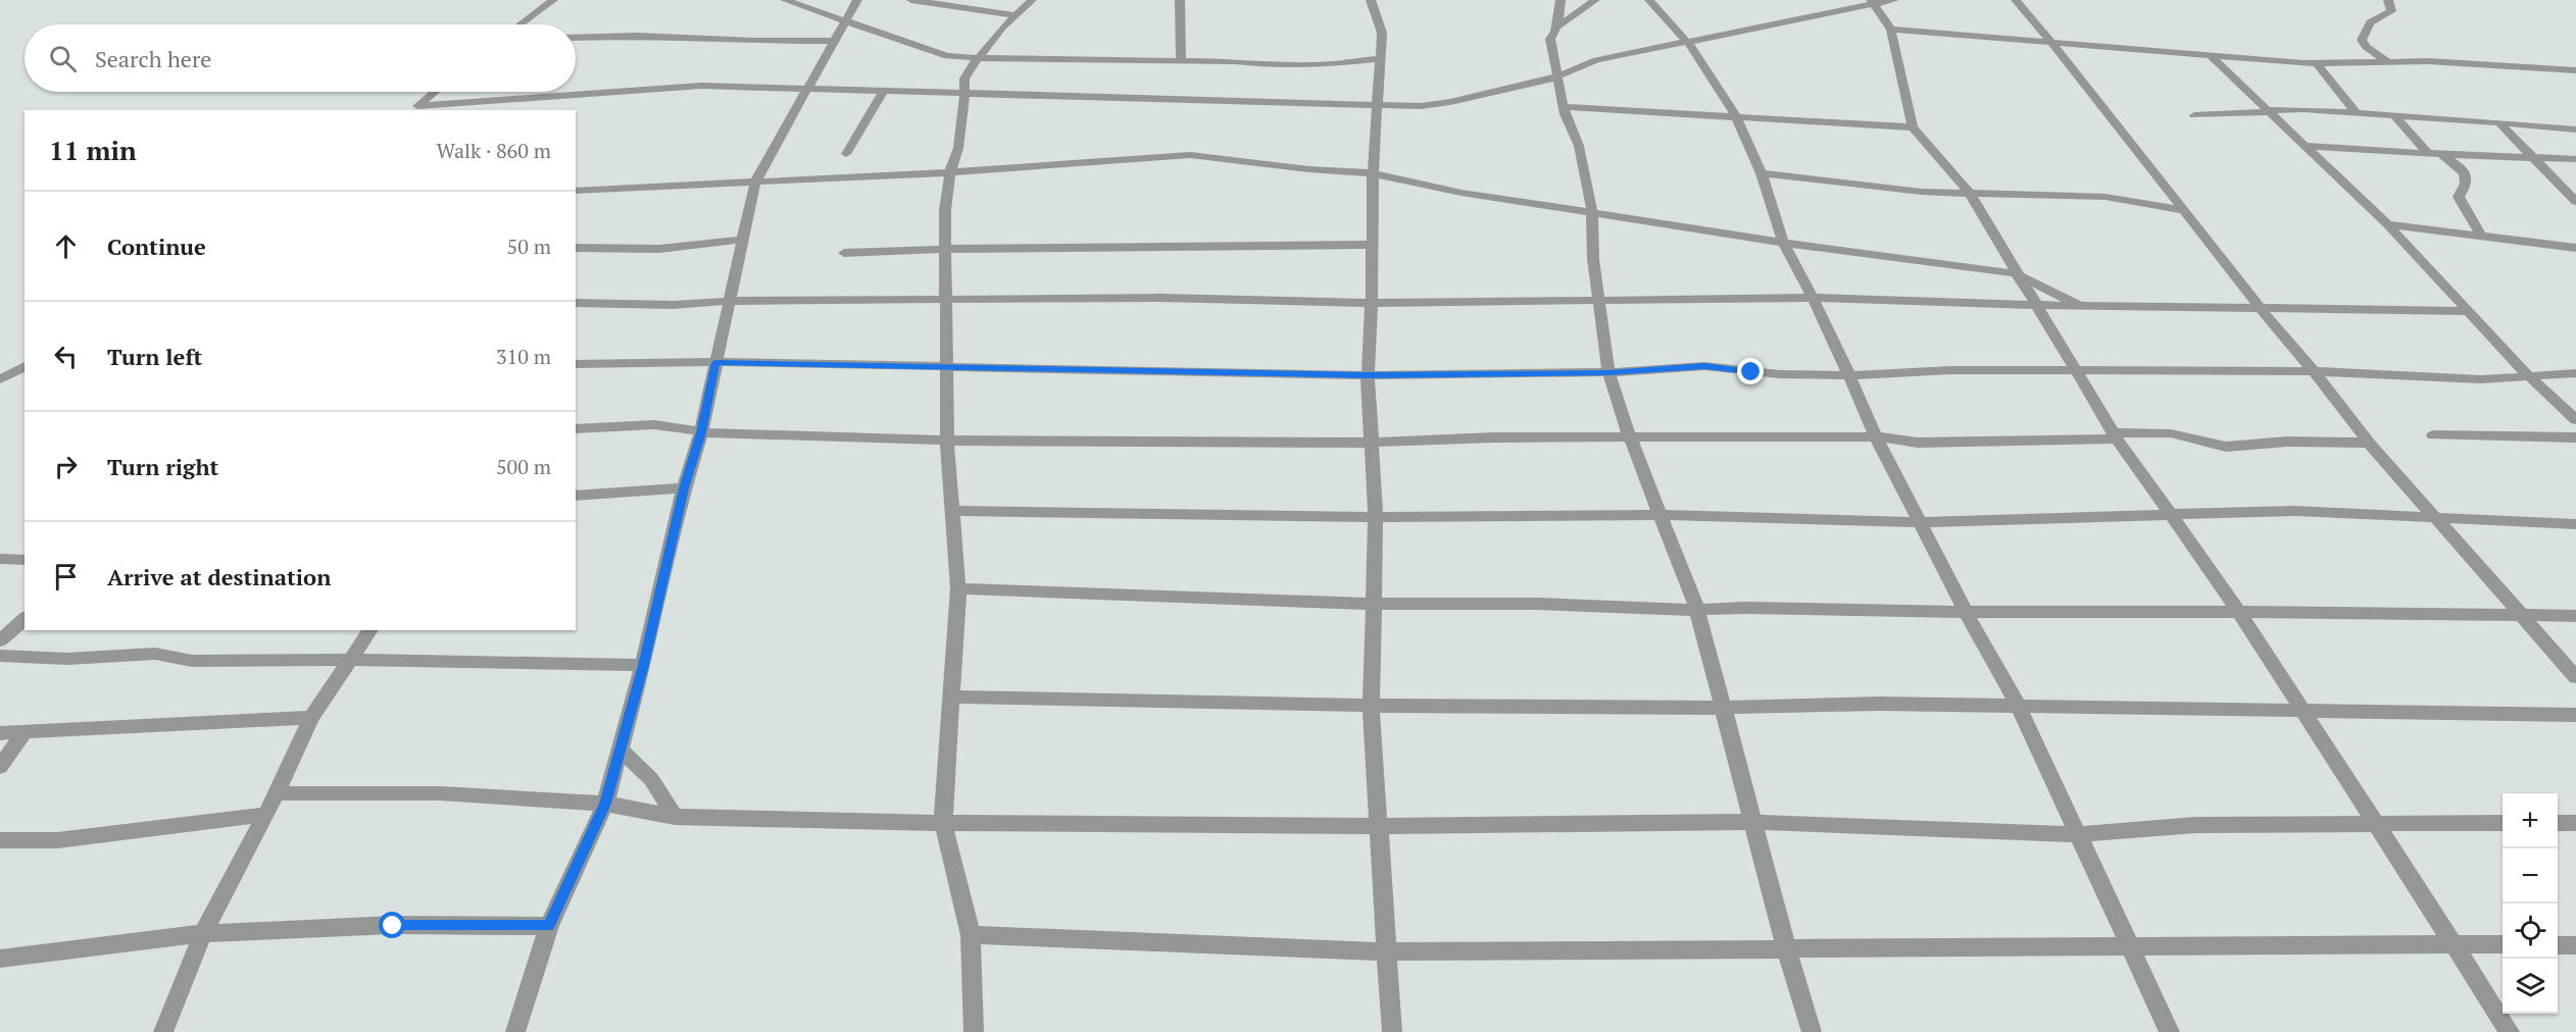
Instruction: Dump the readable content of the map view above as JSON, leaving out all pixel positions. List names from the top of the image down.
{
  "page": {
    "search": "Search here",
    "heading": ["11 min", "Walk · 860 m"],
    "list": [
      ["Continue", "50 m"],
      ["Turn left", "310 m"],
      ["Turn right", "500 m"],
      "Arrive at destination"
    ],
    "map_buttons": ["+", "−"]
  }
}
